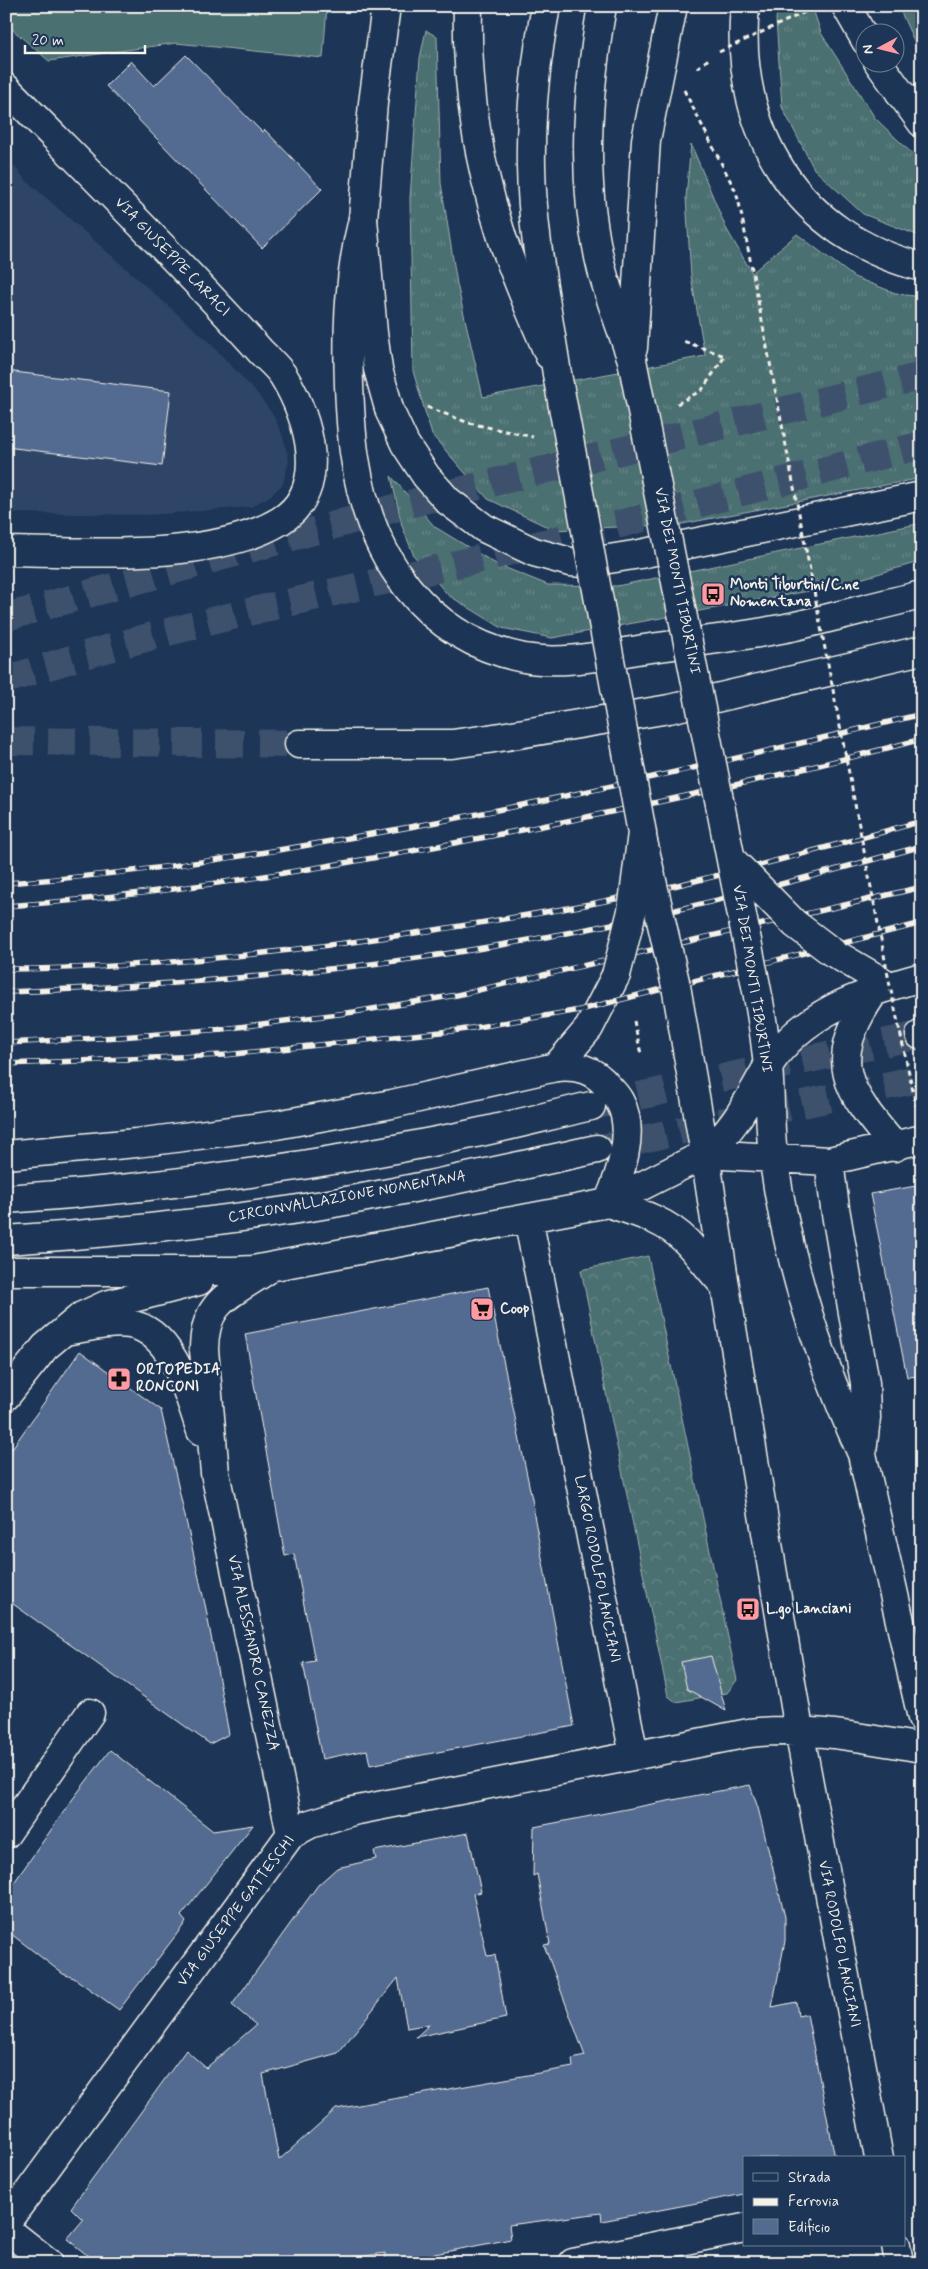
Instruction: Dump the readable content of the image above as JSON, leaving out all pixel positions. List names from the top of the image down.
{
  "streets": {
    "main road": [
      "VIA GIUSEPPE CARACI",
      "VIA DEI MONTI TIBURTINI",
      "CIRCONVALLAZIONE NOMENTANA",
      "LARGO RODOLFO LANCIANI",
      "VIA ALESSANDRO CANEZZA",
      "VIA GIUSEPPE GATTESCHI",
      "VIA RODOLFO LANCIANI"
    ]
  },
  "crossings": [
    ["LARGO RODOLFO LANCIANI", "VIA GIUSEPPE GATTESCHI"],
    ["VIA ALESSANDRO CANEZZA", "VIA GIUSEPPE GATTESCHI"]
  ],
  "places": {
    "bus stop": ["Monti Tiburtini/C.ne Nomentana", "L.go Lanciani"],
    "supermarket": ["Coop"],
    "pharmacy": ["ORTOPEDIA RONCONI"]
  },
  "legend": ["Strada", "Ferrovia", "Edificio"],
  "scale_bar": "20 m",
  "north": "left"
}
